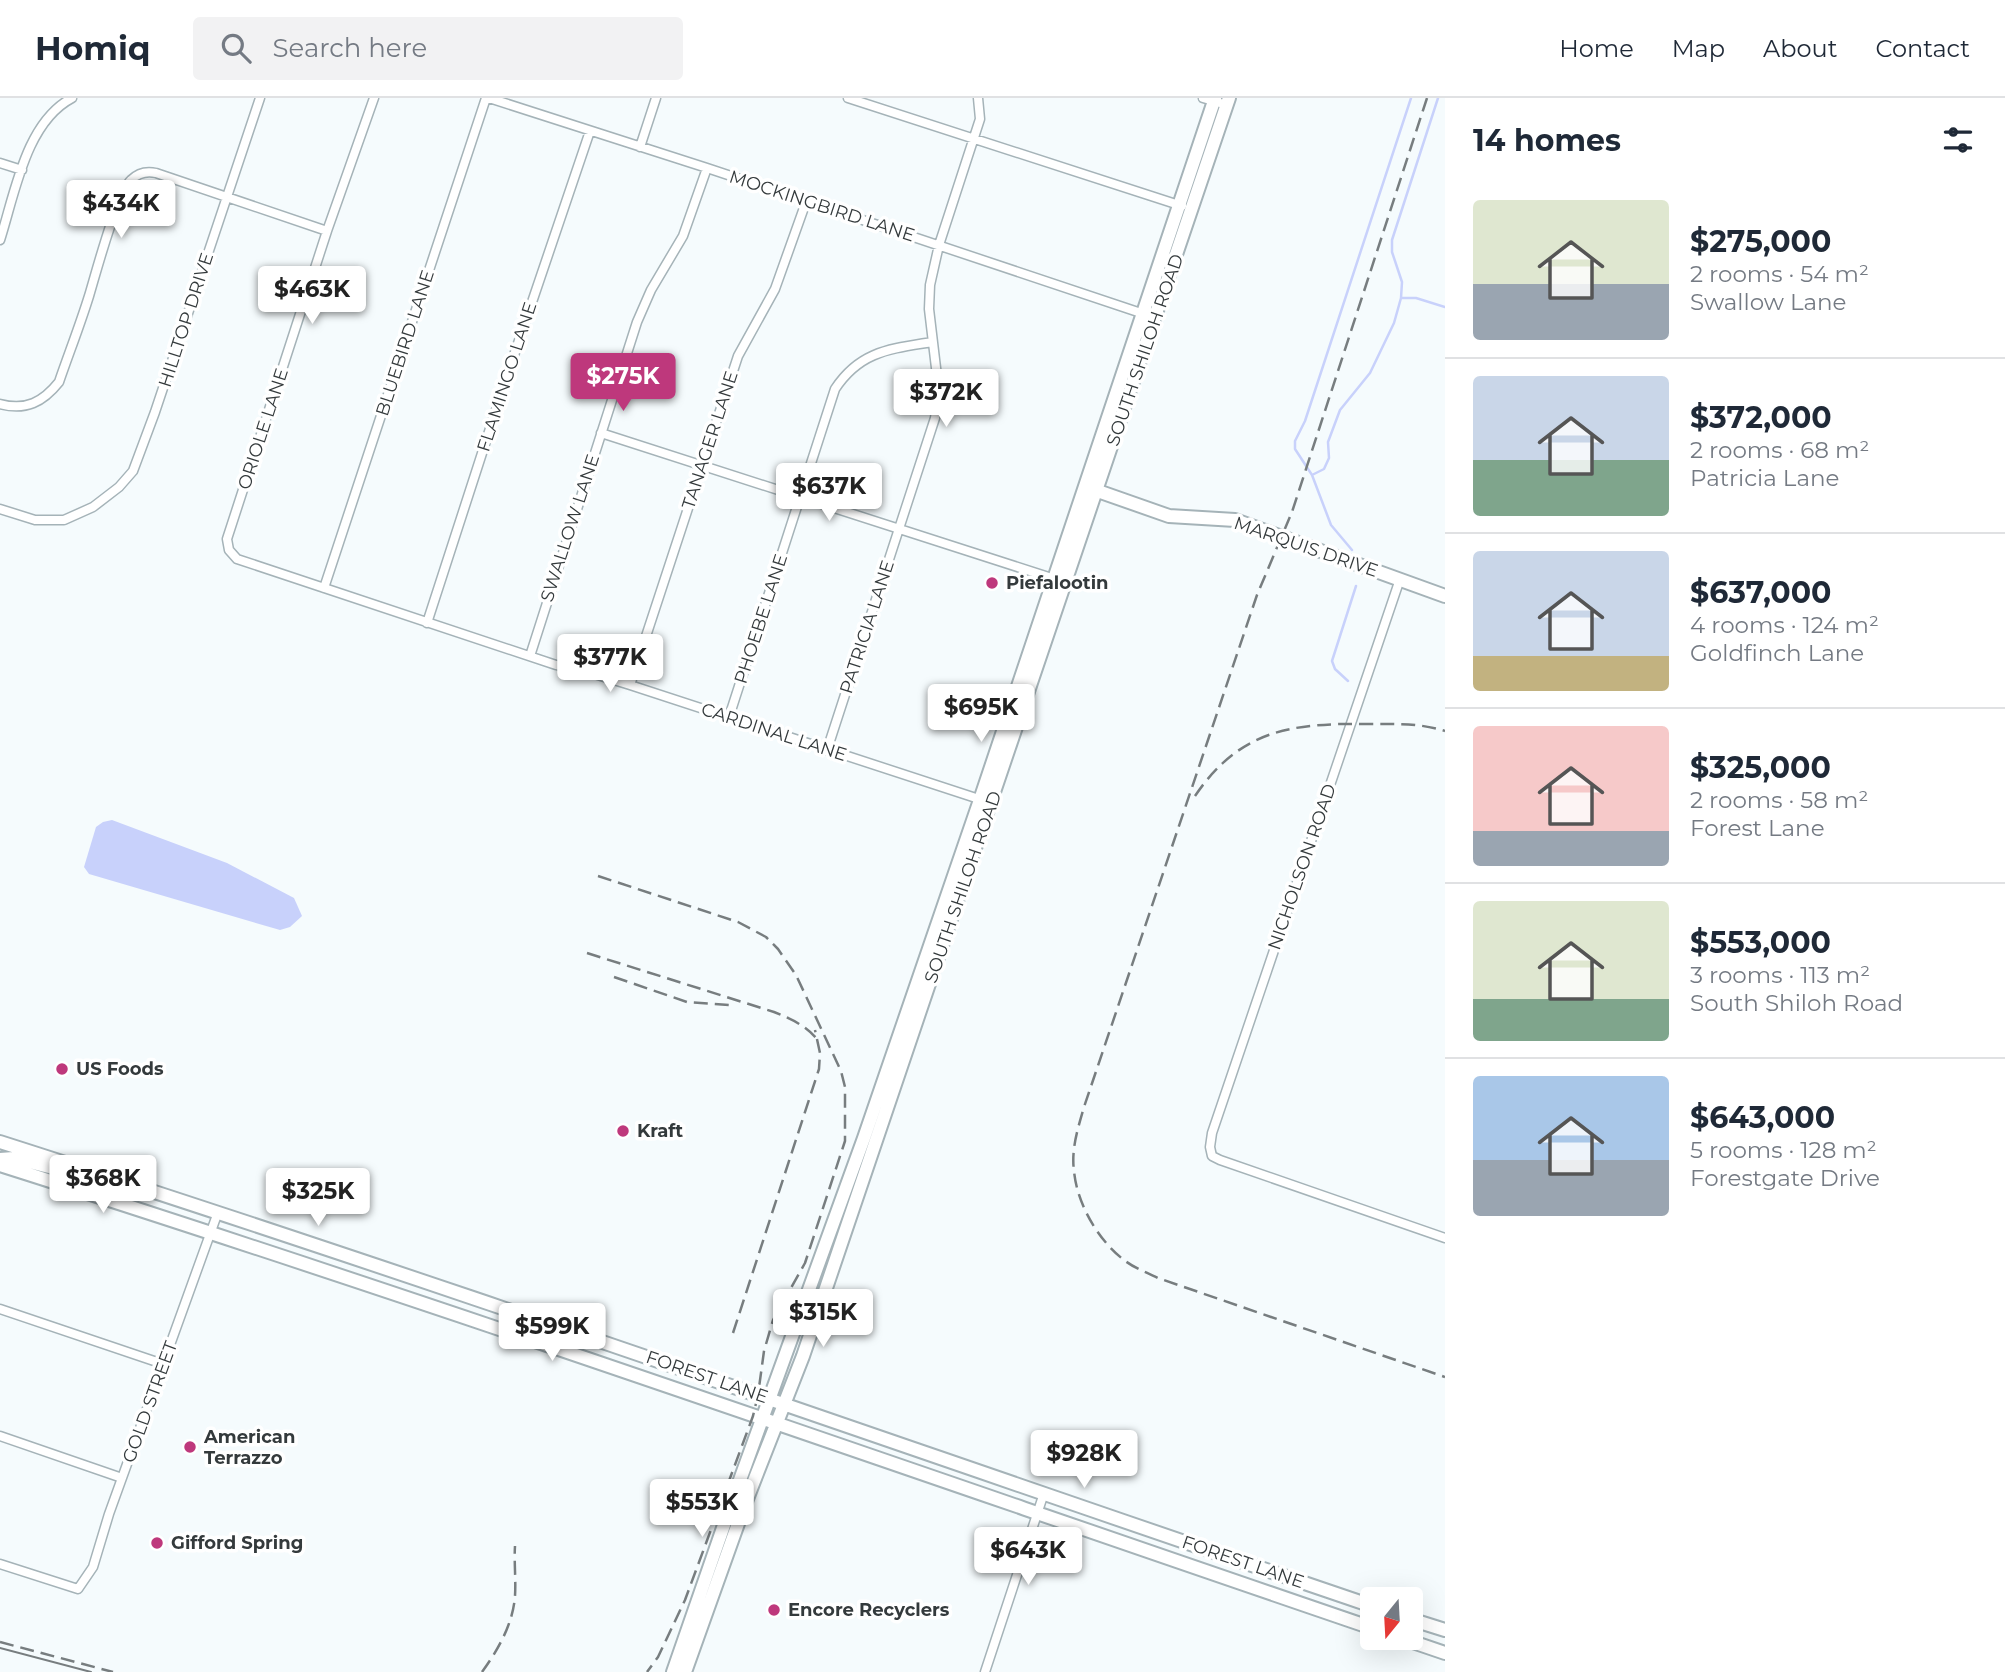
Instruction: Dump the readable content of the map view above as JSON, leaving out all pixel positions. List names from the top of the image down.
{
  "streets": {
    "main road": ["SOUTH SHILOH ROAD", "MARQUIS DRIVE", "FOREST LANE"],
    "street": [
      "MOCKINGBIRD LANE",
      "HILLTOP DRIVE",
      "BLUEBIRD LANE",
      "FLAMINGO LANE",
      "ORIOLE LANE",
      "TANAGER LANE",
      "SWALLOW LANE",
      "PHOEBE LANE",
      "PATRICIA LANE",
      "CARDINAL LANE",
      "NICHOLSON ROAD",
      "GOLD STREET"
    ]
  },
  "crossings": [
    ["MOCKINGBIRD LANE", "BLUEBIRD LANE"],
    ["MOCKINGBIRD LANE", "SOUTH SHILOH ROAD"],
    ["MOCKINGBIRD LANE", "FLAMINGO LANE"],
    ["MOCKINGBIRD LANE", "TANAGER LANE"],
    ["MOCKINGBIRD LANE", "SWALLOW LANE"],
    ["MOCKINGBIRD LANE", "PATRICIA LANE"],
    ["BLUEBIRD LANE", "CARDINAL LANE"],
    ["SOUTH SHILOH ROAD", "MARQUIS DRIVE"],
    ["SOUTH SHILOH ROAD", "CARDINAL LANE"],
    ["SOUTH SHILOH ROAD", "FOREST LANE"],
    ["FLAMINGO LANE", "CARDINAL LANE"],
    ["ORIOLE LANE", "CARDINAL LANE"],
    ["TANAGER LANE", "CARDINAL LANE"],
    ["SWALLOW LANE", "CARDINAL LANE"],
    ["MARQUIS DRIVE", "NICHOLSON ROAD"],
    ["PHOEBE LANE", "PATRICIA LANE"],
    ["PHOEBE LANE", "CARDINAL LANE"],
    ["PATRICIA LANE", "CARDINAL LANE"],
    ["FOREST LANE", "GOLD STREET"]
  ],
  "places": [
    "Piefalootin",
    "US Foods",
    "Kraft",
    "American Terrazzo",
    "Gifford Spring",
    "Encore Recyclers"
  ],
  "north": "bottom",
  "page": {
    "header": "Homiq",
    "search": "Search here",
    "nav": [
      "Home",
      "Map",
      "About",
      "Contact"
    ],
    "heading": "14 homes",
    "price": [
      "$434K",
      "$463K",
      "$275K",
      "$372K",
      "$637K",
      "$377K",
      "$695K",
      "$368K",
      "$325K",
      "$315K",
      "$599K",
      "$928K",
      "$553K",
      "$643K"
    ],
    "list": [
      {
        "name": "$275,000",
        "note": "2 rooms · 54 m² · Swallow Lane"
      },
      {
        "name": "$372,000",
        "note": "2 rooms · 68 m² · Patricia Lane"
      },
      {
        "name": "$637,000",
        "note": "4 rooms · 124 m² · Goldfinch Lane"
      },
      {
        "name": "$325,000",
        "note": "2 rooms · 58 m² · Forest Lane"
      },
      {
        "name": "$553,000",
        "note": "3 rooms · 113 m² · South Shiloh Road"
      },
      {
        "name": "$643,000",
        "note": "5 rooms · 128 m² · Forestgate Drive"
      }
    ]
  }
}
